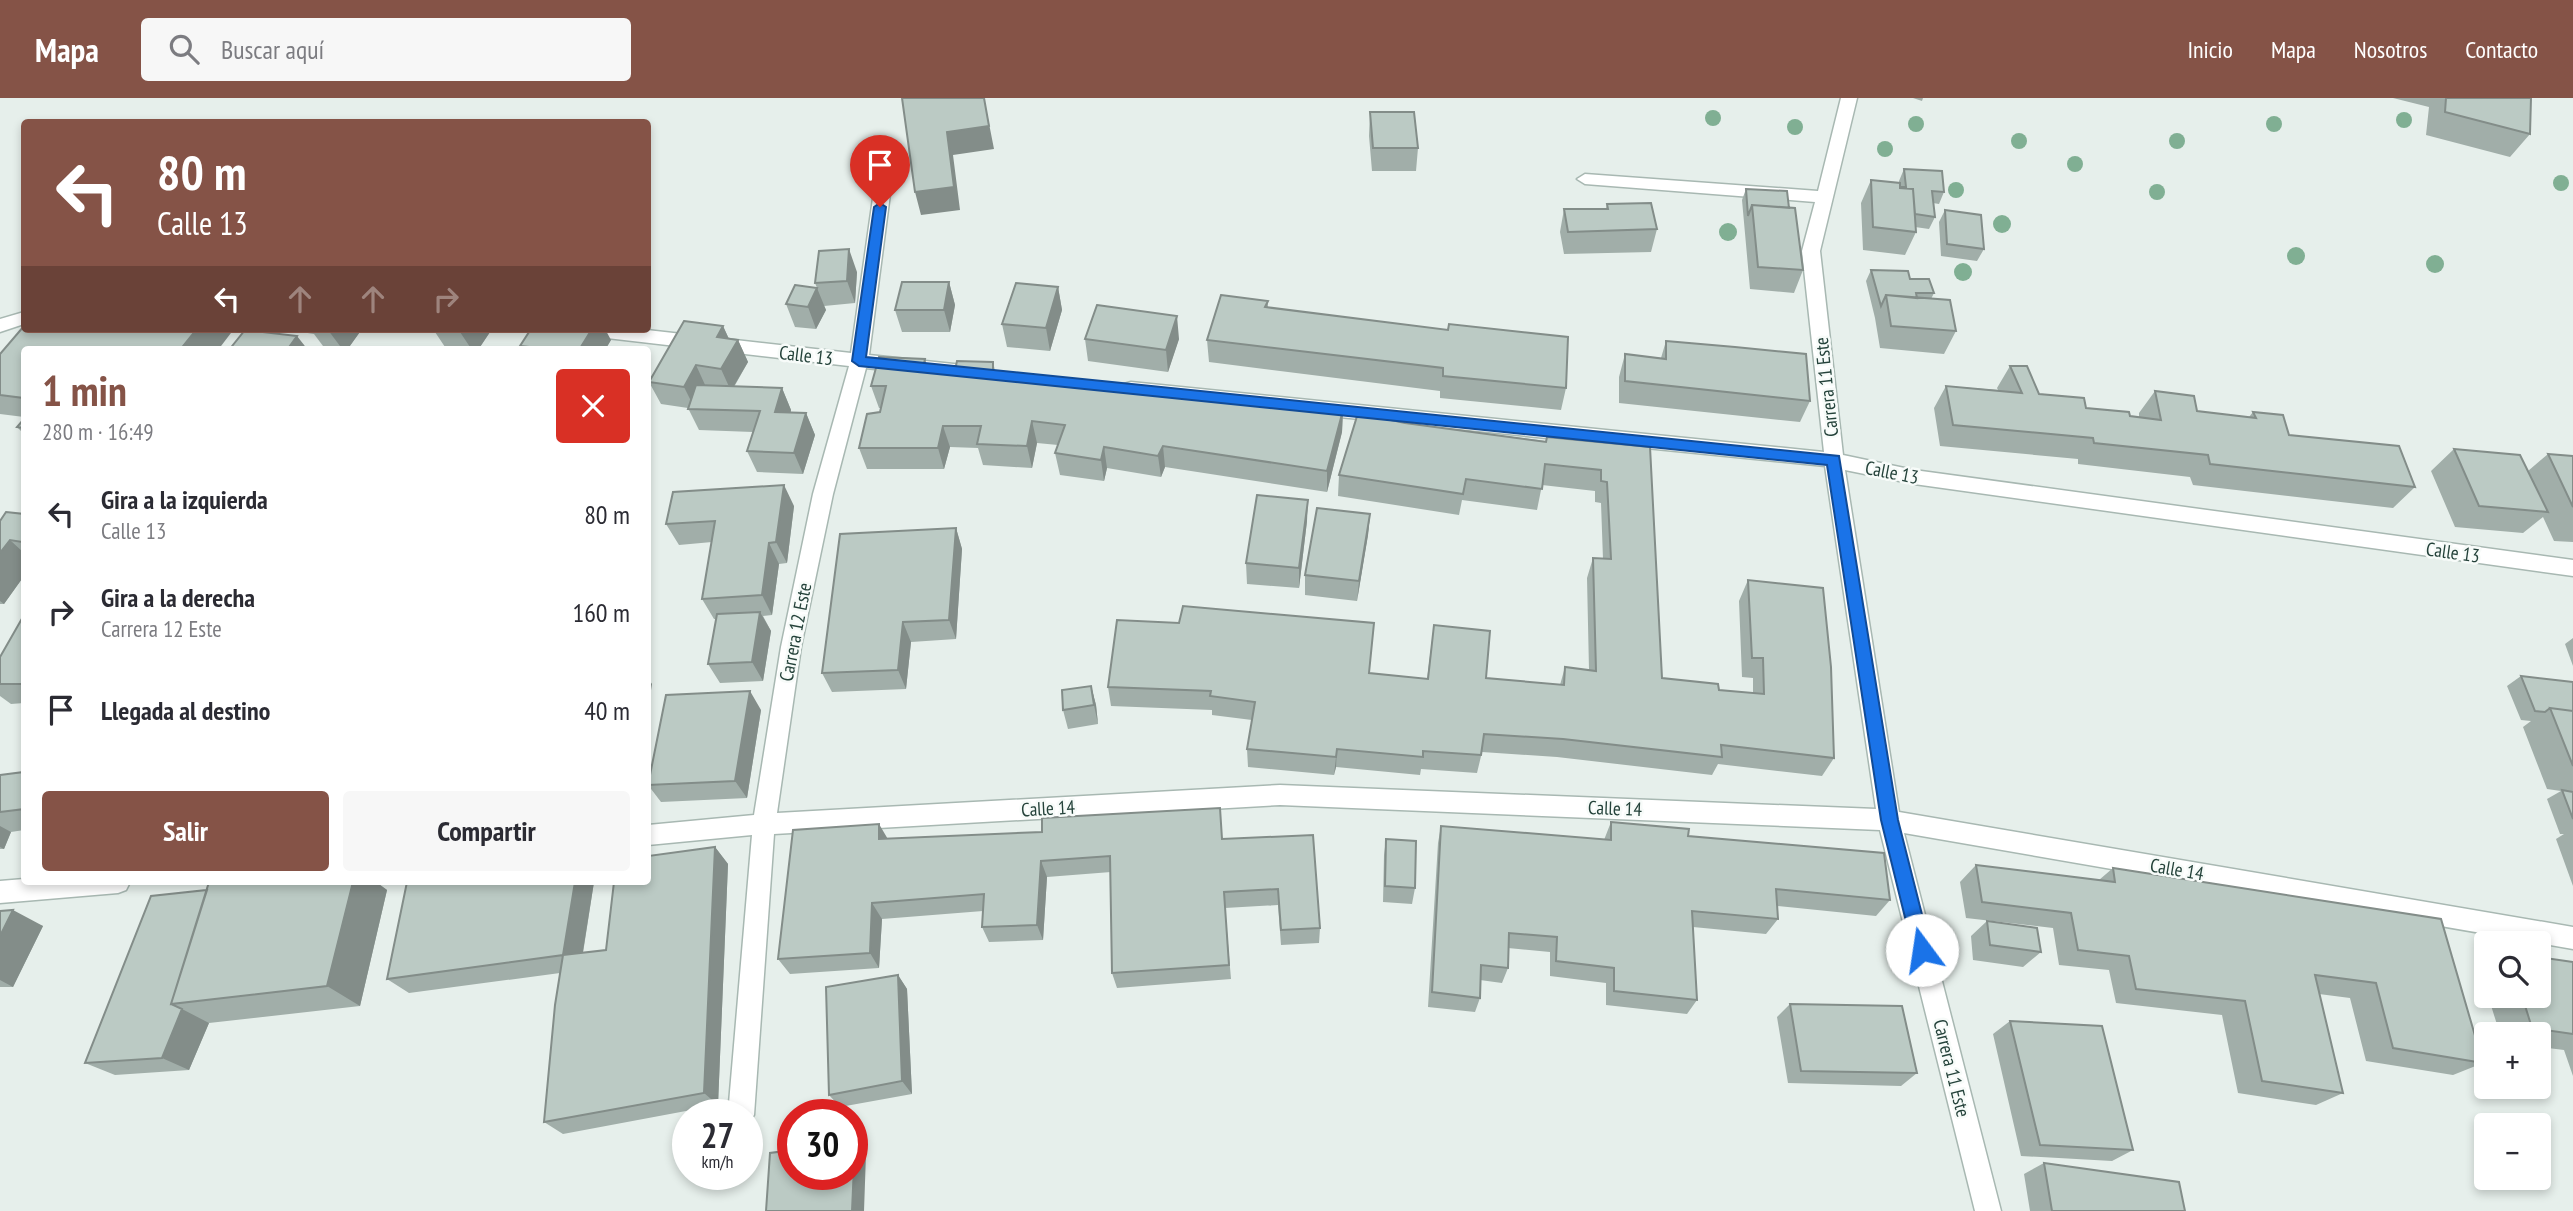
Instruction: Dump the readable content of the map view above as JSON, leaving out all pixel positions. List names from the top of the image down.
{
  "streets": {
    "street": [
      "Calle 13",
      "Carrera 11 Este",
      "Carrera 12 Este",
      "Calle 14"
    ]
  },
  "crossings": [
    ["Calle 13", "Carrera 11 Este"],
    ["Calle 13", "Carrera 12 Este"],
    ["Carrera 11 Este", "Calle 14"],
    ["Carrera 12 Este", "Calle 14"]
  ],
  "page": {
    "header": "Mapa",
    "search": "Buscar aquí",
    "nav": [
      "Inicio",
      "Mapa",
      "Nosotros",
      "Contacto"
    ],
    "turn": ["80 m", "Calle 13"],
    "heading": ["1 min", "280 m · 16:49"],
    "list": [
      {
        "name": "Gira a la izquierda",
        "note": "Calle 13",
        "value": "80 m"
      },
      {
        "name": "Gira a la derecha",
        "note": "Carrera 12 Este",
        "value": "160 m"
      },
      {
        "name": "Llegada al destino",
        "value": "40 m"
      }
    ],
    "buttons": ["Salir", "Compartir"],
    "map_buttons": ["+", "−"],
    "speed": "27 km/h",
    "limit": "30"
  }
}
